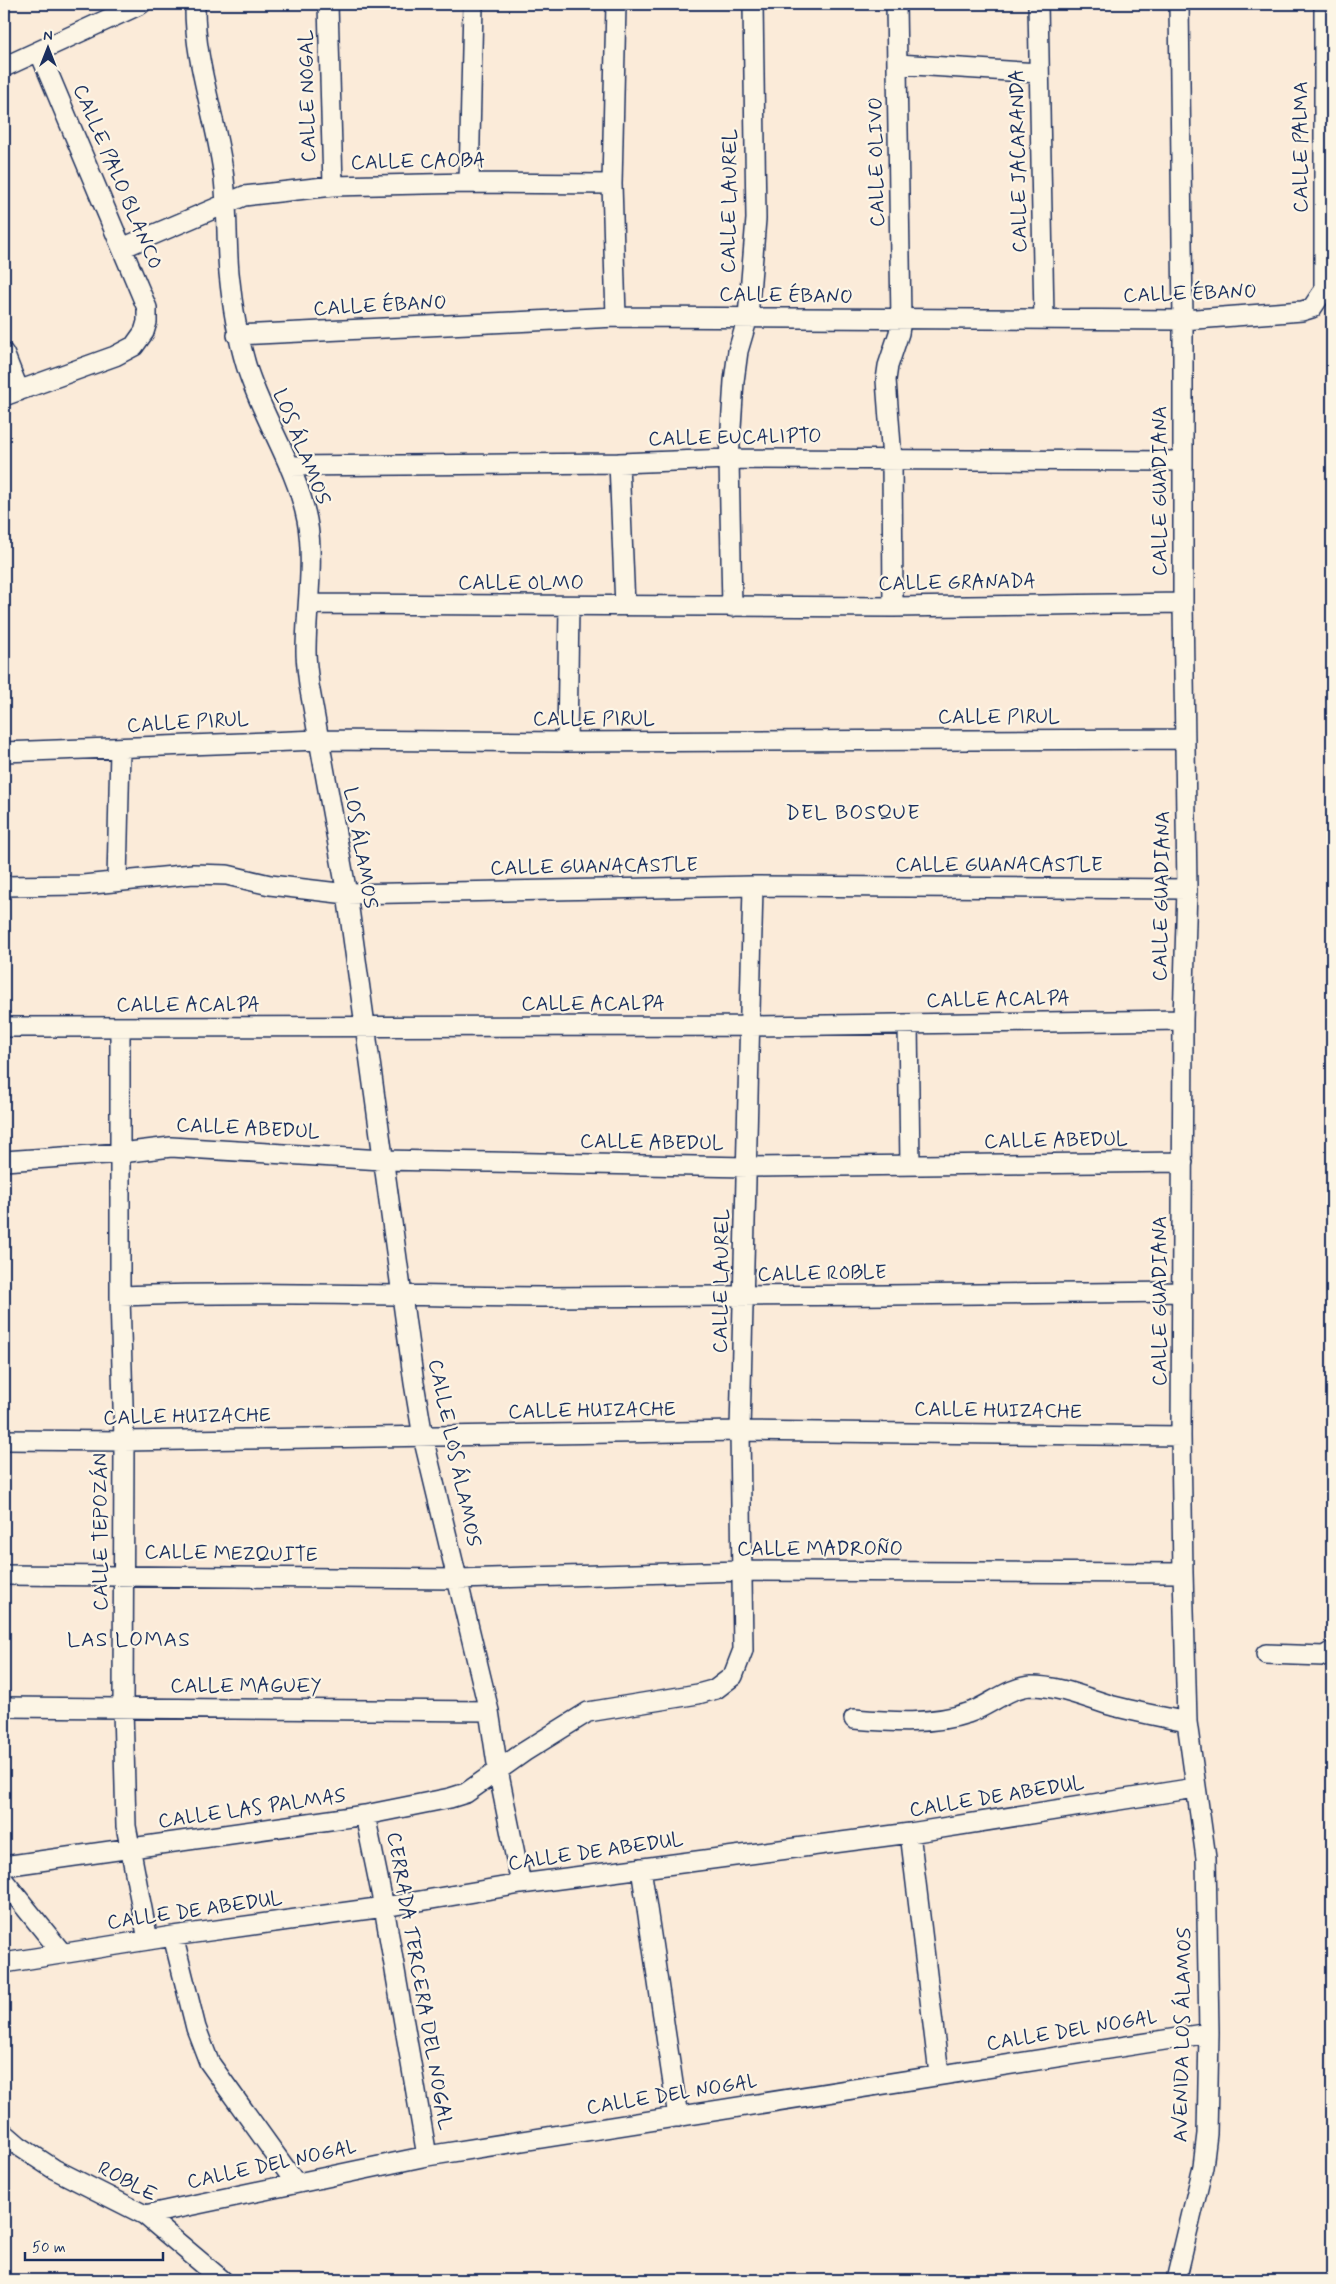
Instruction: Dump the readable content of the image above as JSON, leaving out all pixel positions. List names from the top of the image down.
{
  "streets": {
    "street": [
      "CALLE NOGAL",
      "CALLE PALMA",
      "CALLE JACARANDA",
      "CALLE CAOBA",
      "CALLE OLIVO",
      "CALLE PALO BLANCO",
      "CALLE LAUREL",
      "CALLE ÉBANO",
      "CALLE EUCALIPTO",
      "LOS ÁLAMOS",
      "CALLE GUADIANA",
      "CALLE OLMO",
      "CALLE GRANADA",
      "CALLE PIRUL",
      "CALLE GUANACASTLE",
      "CALLE ACALPA",
      "CALLE ABEDUL",
      "CALLE ROBLE",
      "CALLE HUIZACHE",
      "CALLE LOS ÁLAMOS",
      "CALLE TEPOZÁN",
      "CALLE MADROÑO",
      "CALLE MEZQUITE",
      "CALLE MAGUEY",
      "CALLE DE ABEDUL",
      "CALLE LAS PALMAS",
      "CERRADA TERCERA DEL NOGAL",
      "CALLE DEL NOGAL",
      "AVENIDA LOS ÁLAMOS",
      "ROBLE"
    ]
  },
  "crossings": [
    ["CALLE NOGAL", "CALLE CAOBA"],
    ["CALLE PALMA", "CALLE ÉBANO"],
    ["CALLE JACARANDA", "CALLE ÉBANO"],
    ["CALLE CAOBA", "CALLE PALO BLANCO"],
    ["CALLE CAOBA", "LOS ÁLAMOS"],
    ["CALLE OLIVO", "CALLE ÉBANO"],
    ["CALLE OLIVO", "CALLE EUCALIPTO"],
    ["CALLE OLIVO", "CALLE GRANADA"],
    ["CALLE LAUREL", "CALLE ÉBANO"],
    ["CALLE LAUREL", "CALLE EUCALIPTO"],
    ["CALLE LAUREL", "CALLE OLMO"],
    ["CALLE LAUREL", "CALLE GRANADA"],
    ["CALLE LAUREL", "CALLE GUANACASTLE"],
    ["CALLE LAUREL", "CALLE ACALPA"],
    ["CALLE LAUREL", "CALLE ABEDUL"],
    ["CALLE LAUREL", "CALLE ROBLE"],
    ["CALLE LAUREL", "CALLE HUIZACHE"],
    ["CALLE LAUREL", "CALLE LOS ÁLAMOS"],
    ["CALLE LAUREL", "CALLE MADROÑO"],
    ["CALLE LAUREL", "CALLE LAS PALMAS"],
    ["CALLE ÉBANO", "LOS ÁLAMOS"],
    ["CALLE ÉBANO", "CALLE GUADIANA"],
    ["CALLE EUCALIPTO", "LOS ÁLAMOS"],
    ["CALLE EUCALIPTO", "CALLE GUADIANA"],
    ["LOS ÁLAMOS", "CALLE OLMO"],
    ["LOS ÁLAMOS", "CALLE PIRUL"],
    ["LOS ÁLAMOS", "CALLE GUANACASTLE"],
    ["LOS ÁLAMOS", "CALLE ACALPA"],
    ["LOS ÁLAMOS", "CALLE LOS ÁLAMOS"],
    ["CALLE GUADIANA", "CALLE GRANADA"],
    ["CALLE GUADIANA", "CALLE PIRUL"],
    ["CALLE GUADIANA", "CALLE GUANACASTLE"],
    ["CALLE GUADIANA", "CALLE ACALPA"],
    ["CALLE GUADIANA", "CALLE ABEDUL"],
    ["CALLE GUADIANA", "CALLE ROBLE"],
    ["CALLE GUADIANA", "CALLE HUIZACHE"],
    ["CALLE GUADIANA", "CALLE MADROÑO"],
    ["CALLE GUADIANA", "CALLE DE ABEDUL"],
    ["CALLE GUADIANA", "AVENIDA LOS ÁLAMOS"],
    ["CALLE OLMO", "CALLE GRANADA"],
    ["CALLE ACALPA", "CALLE LOS ÁLAMOS"],
    ["CALLE ACALPA", "CALLE TEPOZÁN"],
    ["CALLE ABEDUL", "CALLE LOS ÁLAMOS"],
    ["CALLE ABEDUL", "CALLE TEPOZÁN"],
    ["CALLE ROBLE", "CALLE LOS ÁLAMOS"],
    ["CALLE ROBLE", "CALLE TEPOZÁN"],
    ["CALLE HUIZACHE", "CALLE LOS ÁLAMOS"],
    ["CALLE HUIZACHE", "CALLE TEPOZÁN"],
    ["CALLE LOS ÁLAMOS", "CALLE MADROÑO"],
    ["CALLE LOS ÁLAMOS", "CALLE MEZQUITE"],
    ["CALLE LOS ÁLAMOS", "CALLE MAGUEY"],
    ["CALLE LOS ÁLAMOS", "CALLE DE ABEDUL"],
    ["CALLE LOS ÁLAMOS", "CALLE LAS PALMAS"],
    ["CALLE TEPOZÁN", "CALLE MEZQUITE"],
    ["CALLE TEPOZÁN", "CALLE MAGUEY"],
    ["CALLE TEPOZÁN", "CALLE DE ABEDUL"],
    ["CALLE TEPOZÁN", "CALLE LAS PALMAS"],
    ["CALLE MADROÑO", "CALLE MEZQUITE"],
    ["CALLE DE ABEDUL", "CERRADA TERCERA DEL NOGAL"],
    ["CALLE DE ABEDUL", "AVENIDA LOS ÁLAMOS"],
    ["CALLE LAS PALMAS", "CERRADA TERCERA DEL NOGAL"],
    ["CERRADA TERCERA DEL NOGAL", "CALLE DEL NOGAL"],
    ["CALLE DEL NOGAL", "AVENIDA LOS ÁLAMOS"],
    ["CALLE DEL NOGAL", "ROBLE"]
  ],
  "districts": ["DEL BOSQUE", "LAS LOMAS"],
  "scale_bar": "50 m",
  "north": "top"
}
